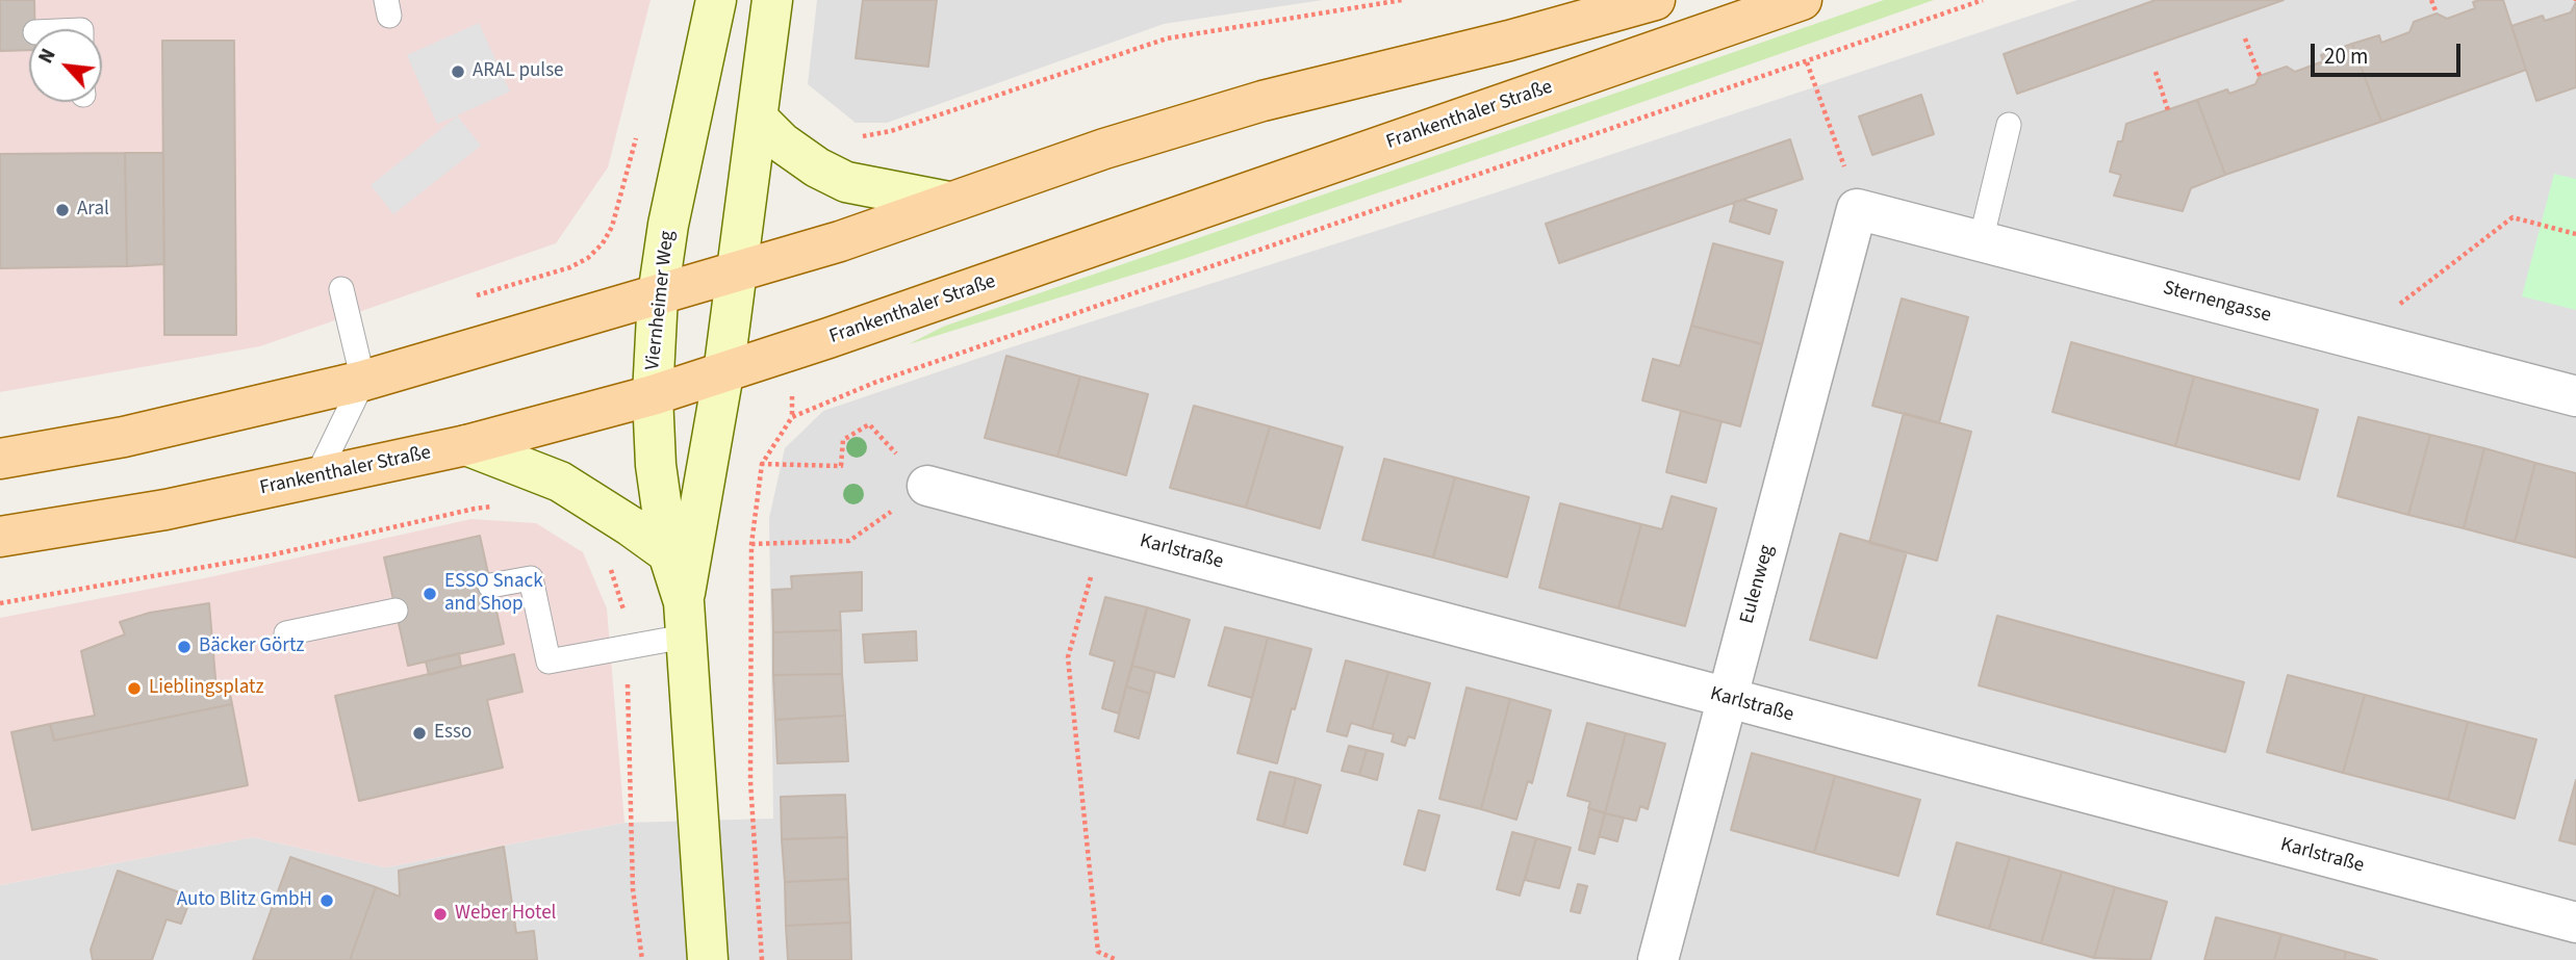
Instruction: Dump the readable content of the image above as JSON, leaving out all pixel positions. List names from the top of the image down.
{
  "streets": {
    "main road": ["Frankenthaler Straße"],
    "street": [
      "Viernheimer Weg",
      "Sternengasse",
      "Karlstraße",
      "Eulenweg"
    ]
  },
  "crossings": [
    ["Frankenthaler Straße", "Viernheimer Weg"],
    ["Sternengasse", "Eulenweg"],
    ["Karlstraße", "Eulenweg"]
  ],
  "places": [
    "ARAL pulse",
    "Aral",
    "ESSO Snack and Shop",
    "Bäcker Görtz",
    "Lieblingsplatz",
    "Esso",
    "Auto Blitz GmbH",
    "Weber Hotel"
  ],
  "scale_bar": "20 m",
  "north": "top left"
}
